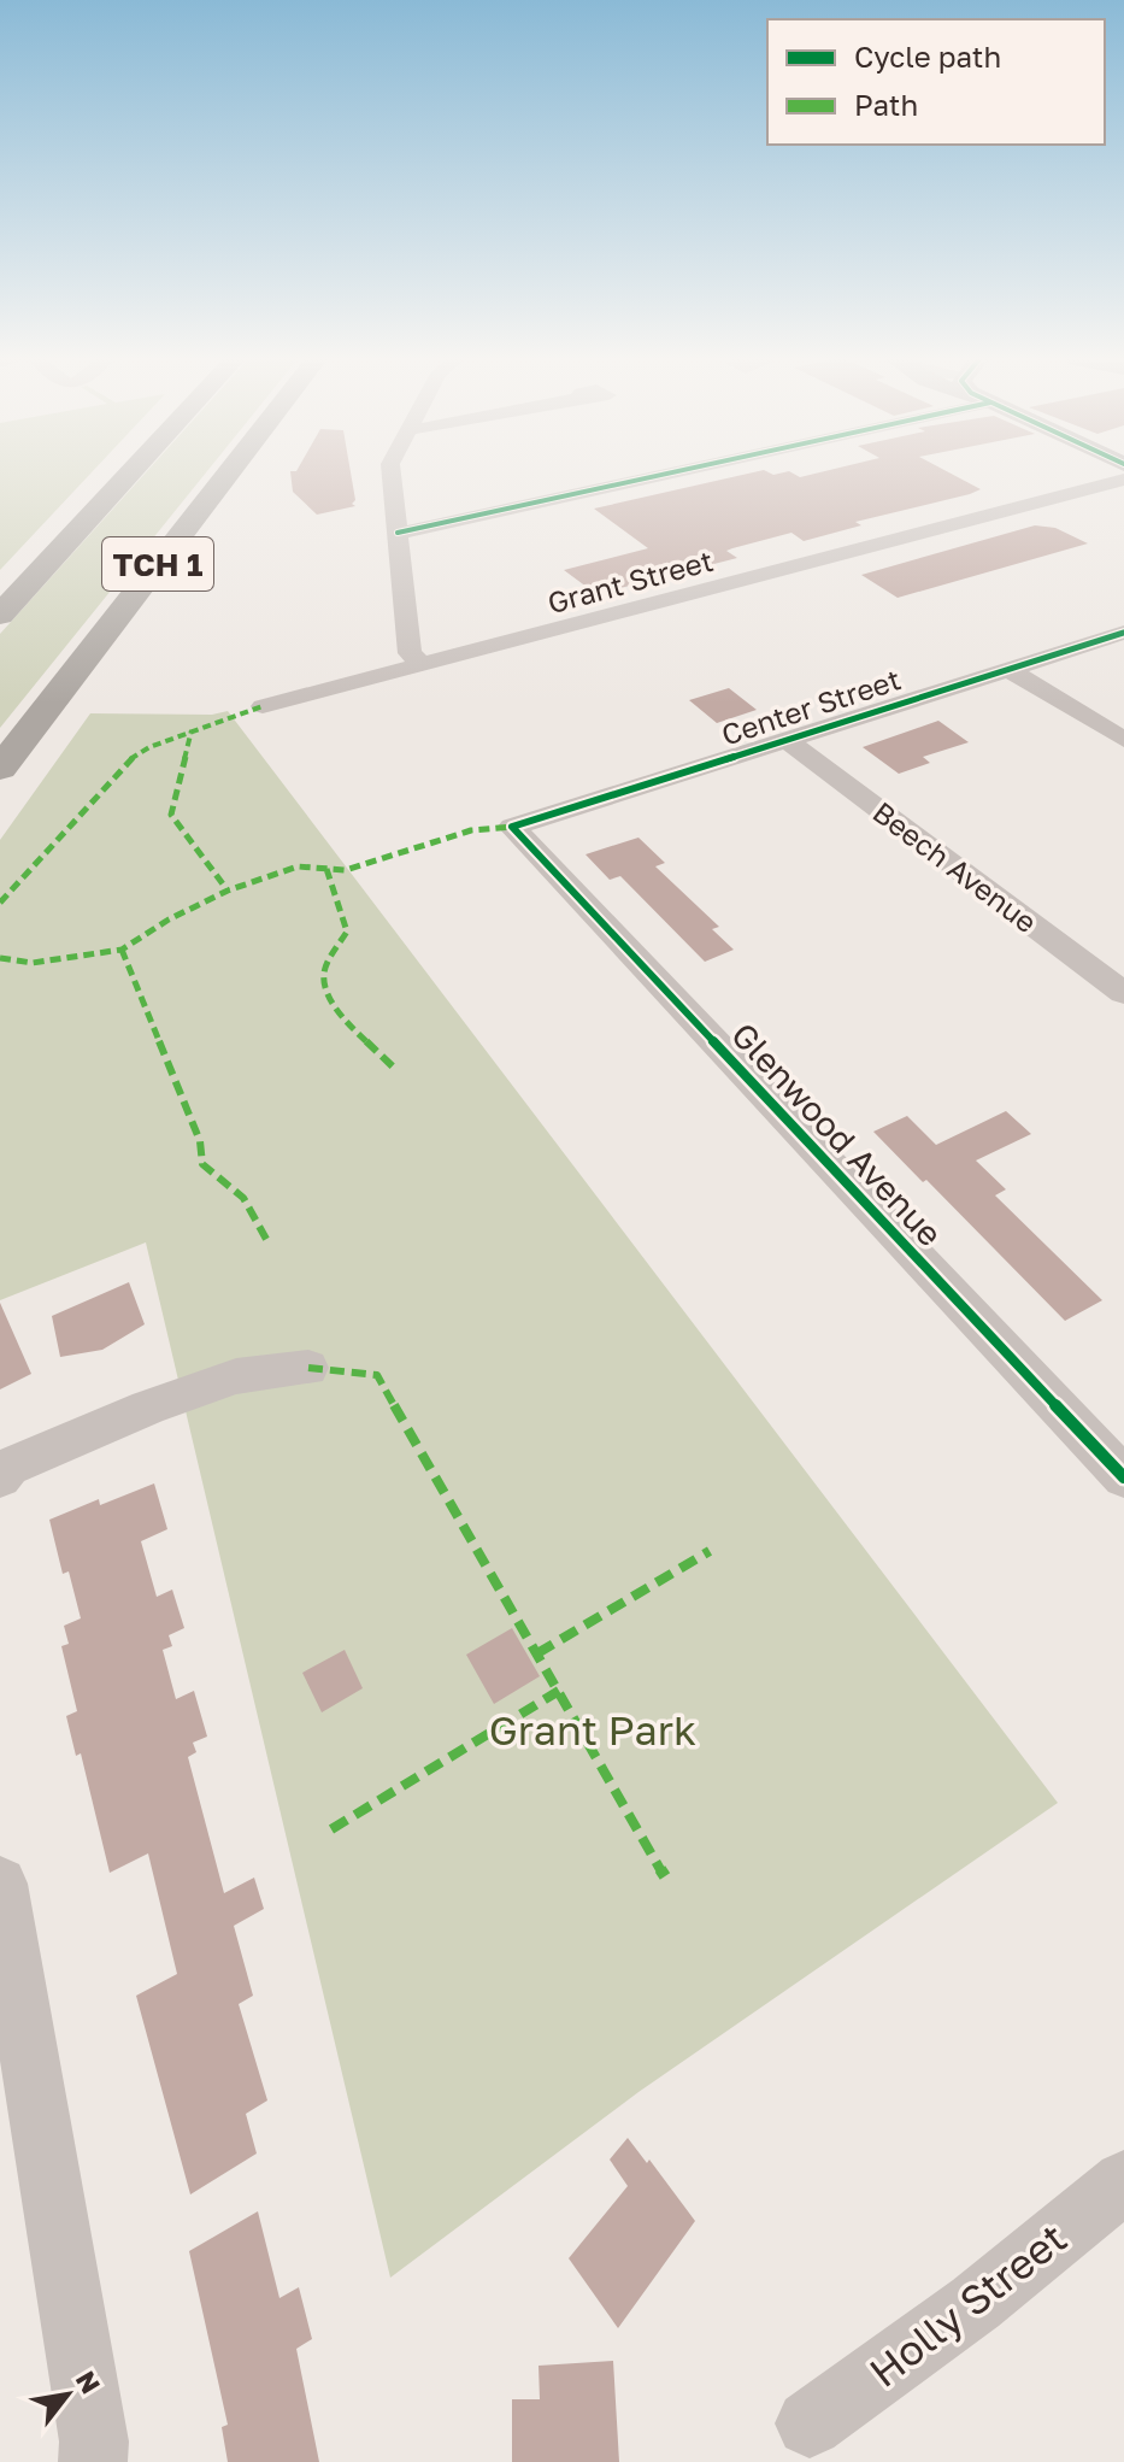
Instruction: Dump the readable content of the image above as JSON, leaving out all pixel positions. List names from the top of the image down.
{
  "streets": {
    "highway": ["TCH 1"],
    "street": [
      "Grant Street",
      "Center Street",
      "Beech Avenue",
      "Glenwood Avenue",
      "Holly Street"
    ]
  },
  "crossings": [
    ["Center Street", "Beech Avenue"],
    ["Center Street", "Glenwood Avenue"]
  ],
  "parks": ["Grant Park"],
  "legend": ["Cycle path", "Path"],
  "north": "top right"
}
